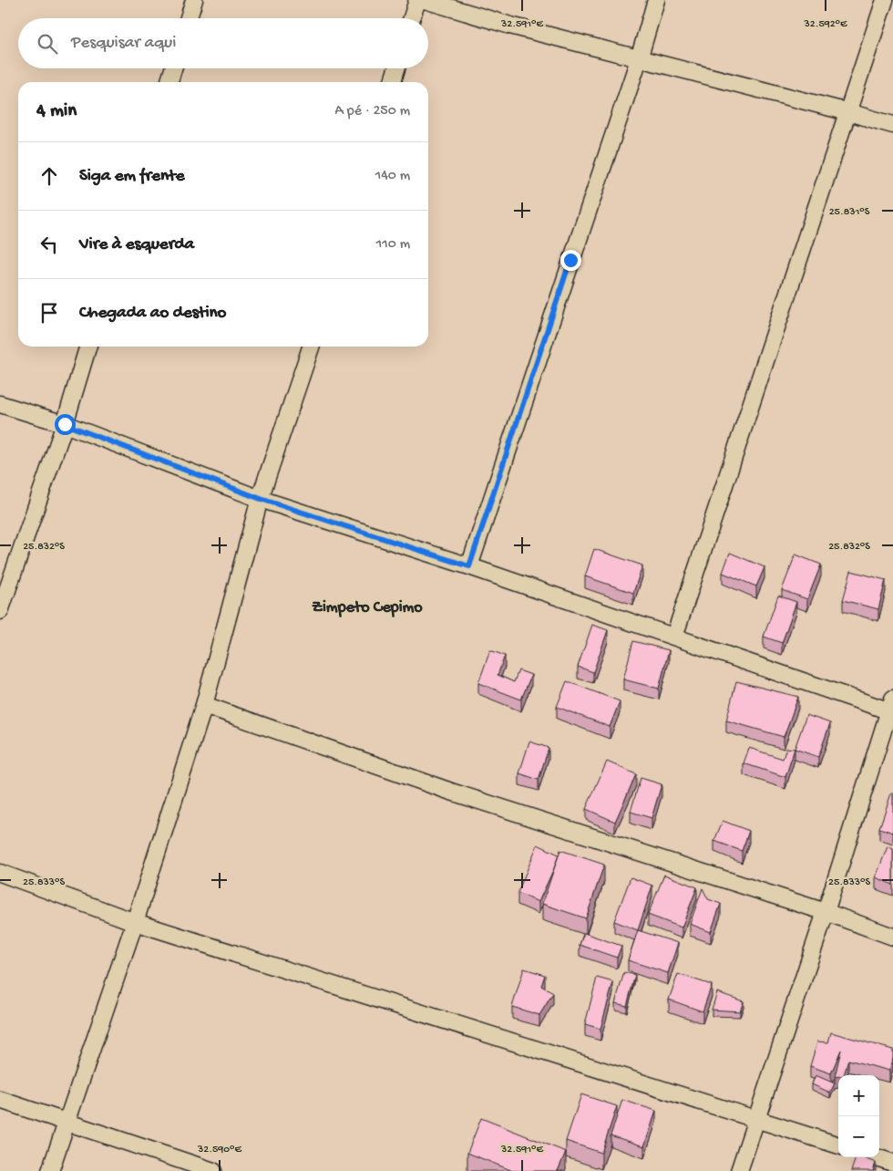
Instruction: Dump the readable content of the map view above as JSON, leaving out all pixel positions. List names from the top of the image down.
{
  "districts": ["Zimpeto Cepimo"],
  "page": {
    "search": "Pesquisar aqui",
    "heading": ["4 min", "A pé · 250 m"],
    "list": [
      ["Siga em frente", "140 m"],
      ["Vire à esquerda", "110 m"],
      "Chegada ao destino"
    ],
    "map_buttons": ["+", "−"]
  },
  "coordinates": [
    "32.591°E",
    "32.592°E",
    "25.831°S",
    "25.832°S",
    "25.833°S",
    "32.590°E"
  ]
}
